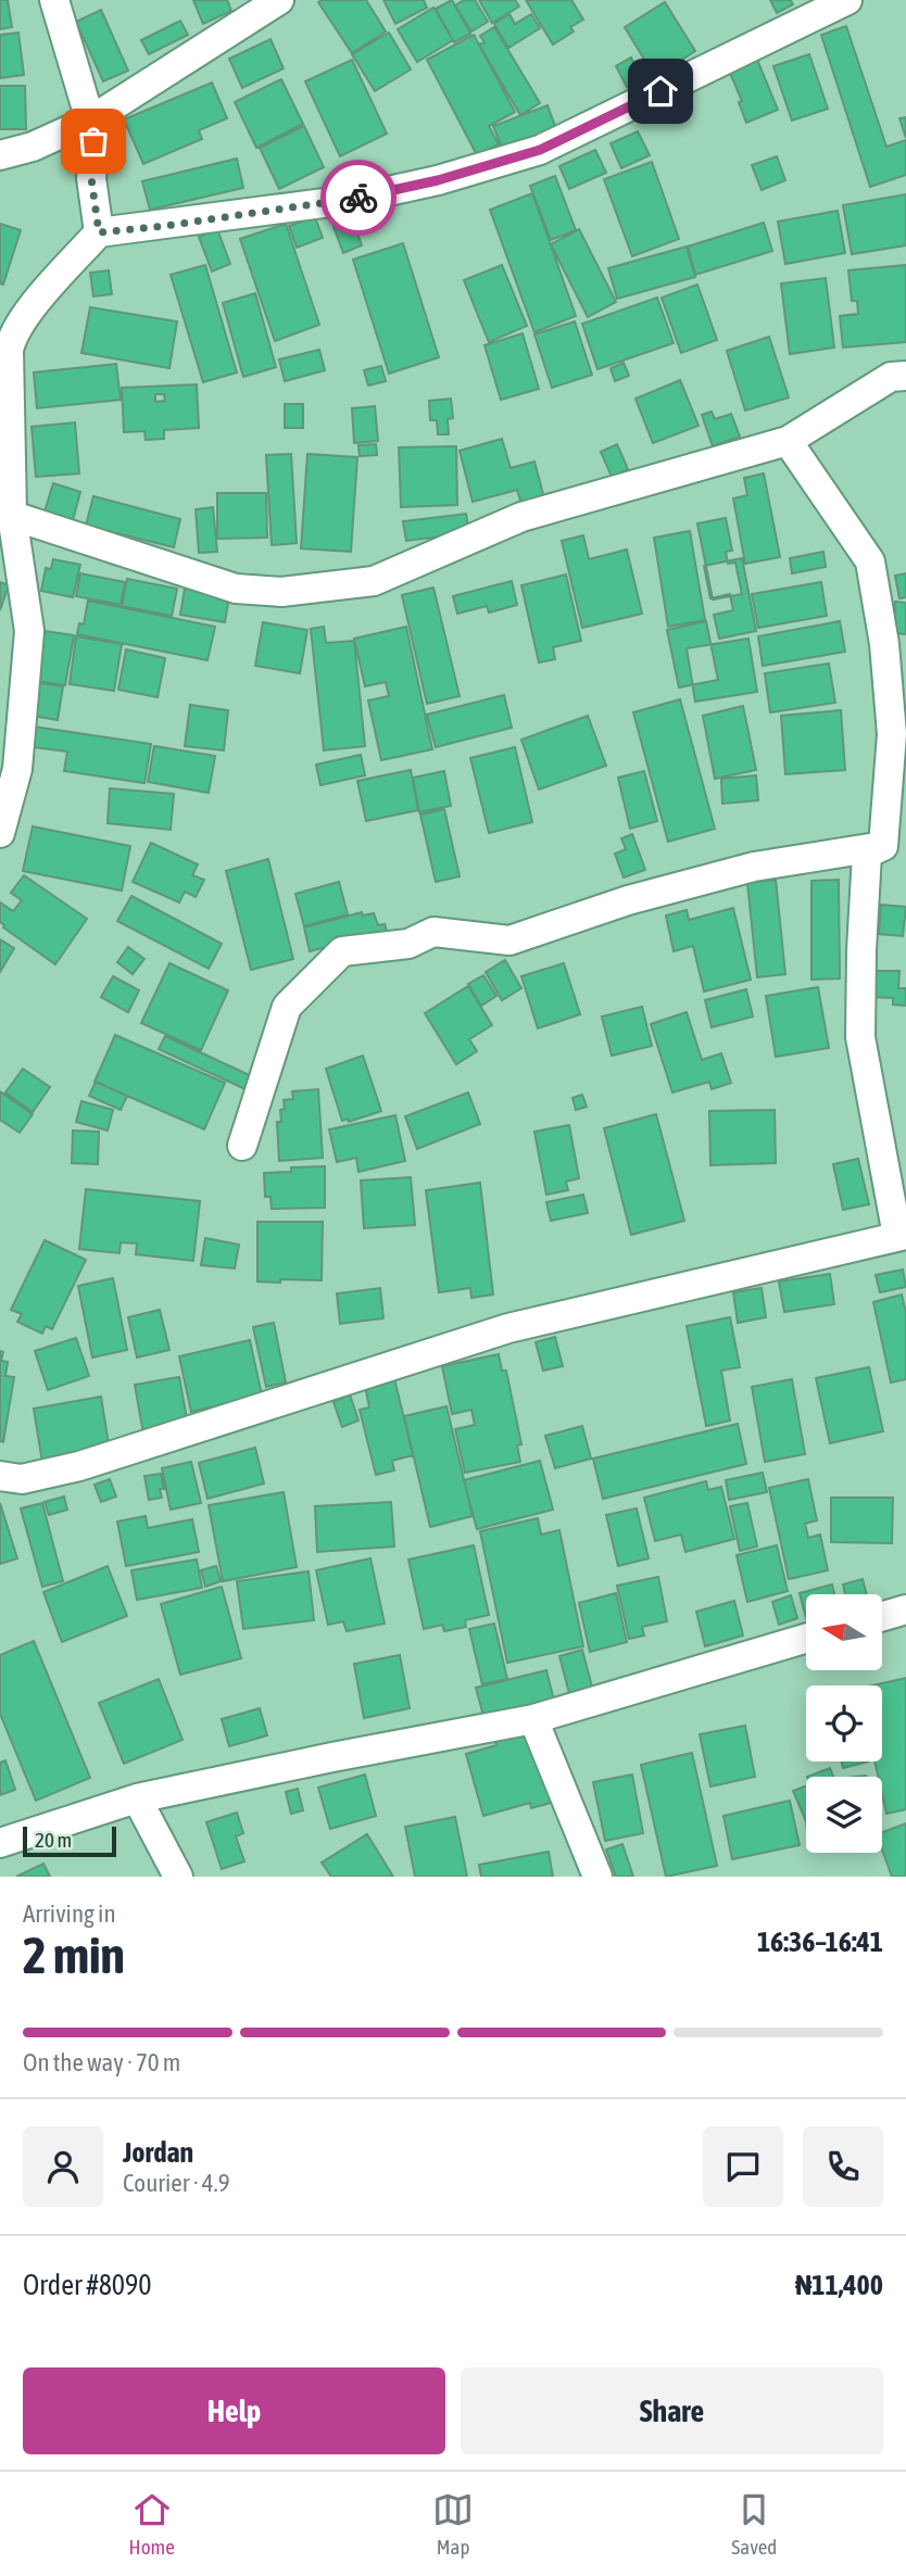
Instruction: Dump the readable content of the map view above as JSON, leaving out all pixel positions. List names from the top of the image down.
{
  "scale_bar": "20 m",
  "north": "left",
  "page": {
    "scale": "20 m",
    "heading": ["2 min", "Arriving in", "16:36–16:41"],
    "panel": [
      "Jordan",
      "Courier · 4.9",
      "Order #8090",
      "₦11,400"
    ],
    "bar": "On the way · 70 m",
    "buttons": ["Help", "Share"],
    "tabs": ["Home", "Map", "Saved"]
  }
}
